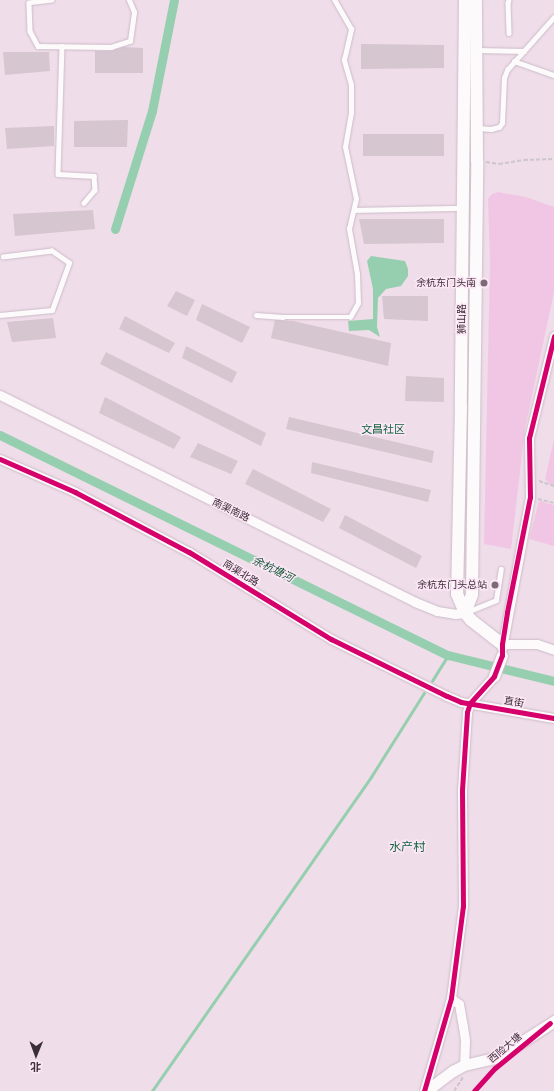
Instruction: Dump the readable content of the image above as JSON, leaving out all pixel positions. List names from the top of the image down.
{
  "streets": {
    "main road": ["狮山路"],
    "street": [
      "南渠南路",
      "南渠北路",
      "直街",
      "西险大塘"
    ]
  },
  "crossings": [
    ["狮山路", "南渠南路"],
    ["南渠北路", "直街"]
  ],
  "districts": ["文昌社区", "水产村"],
  "water": ["余杭塘河"],
  "places": ["余杭东门头南", "余杭东门头总站"],
  "north": "bottom"
}
